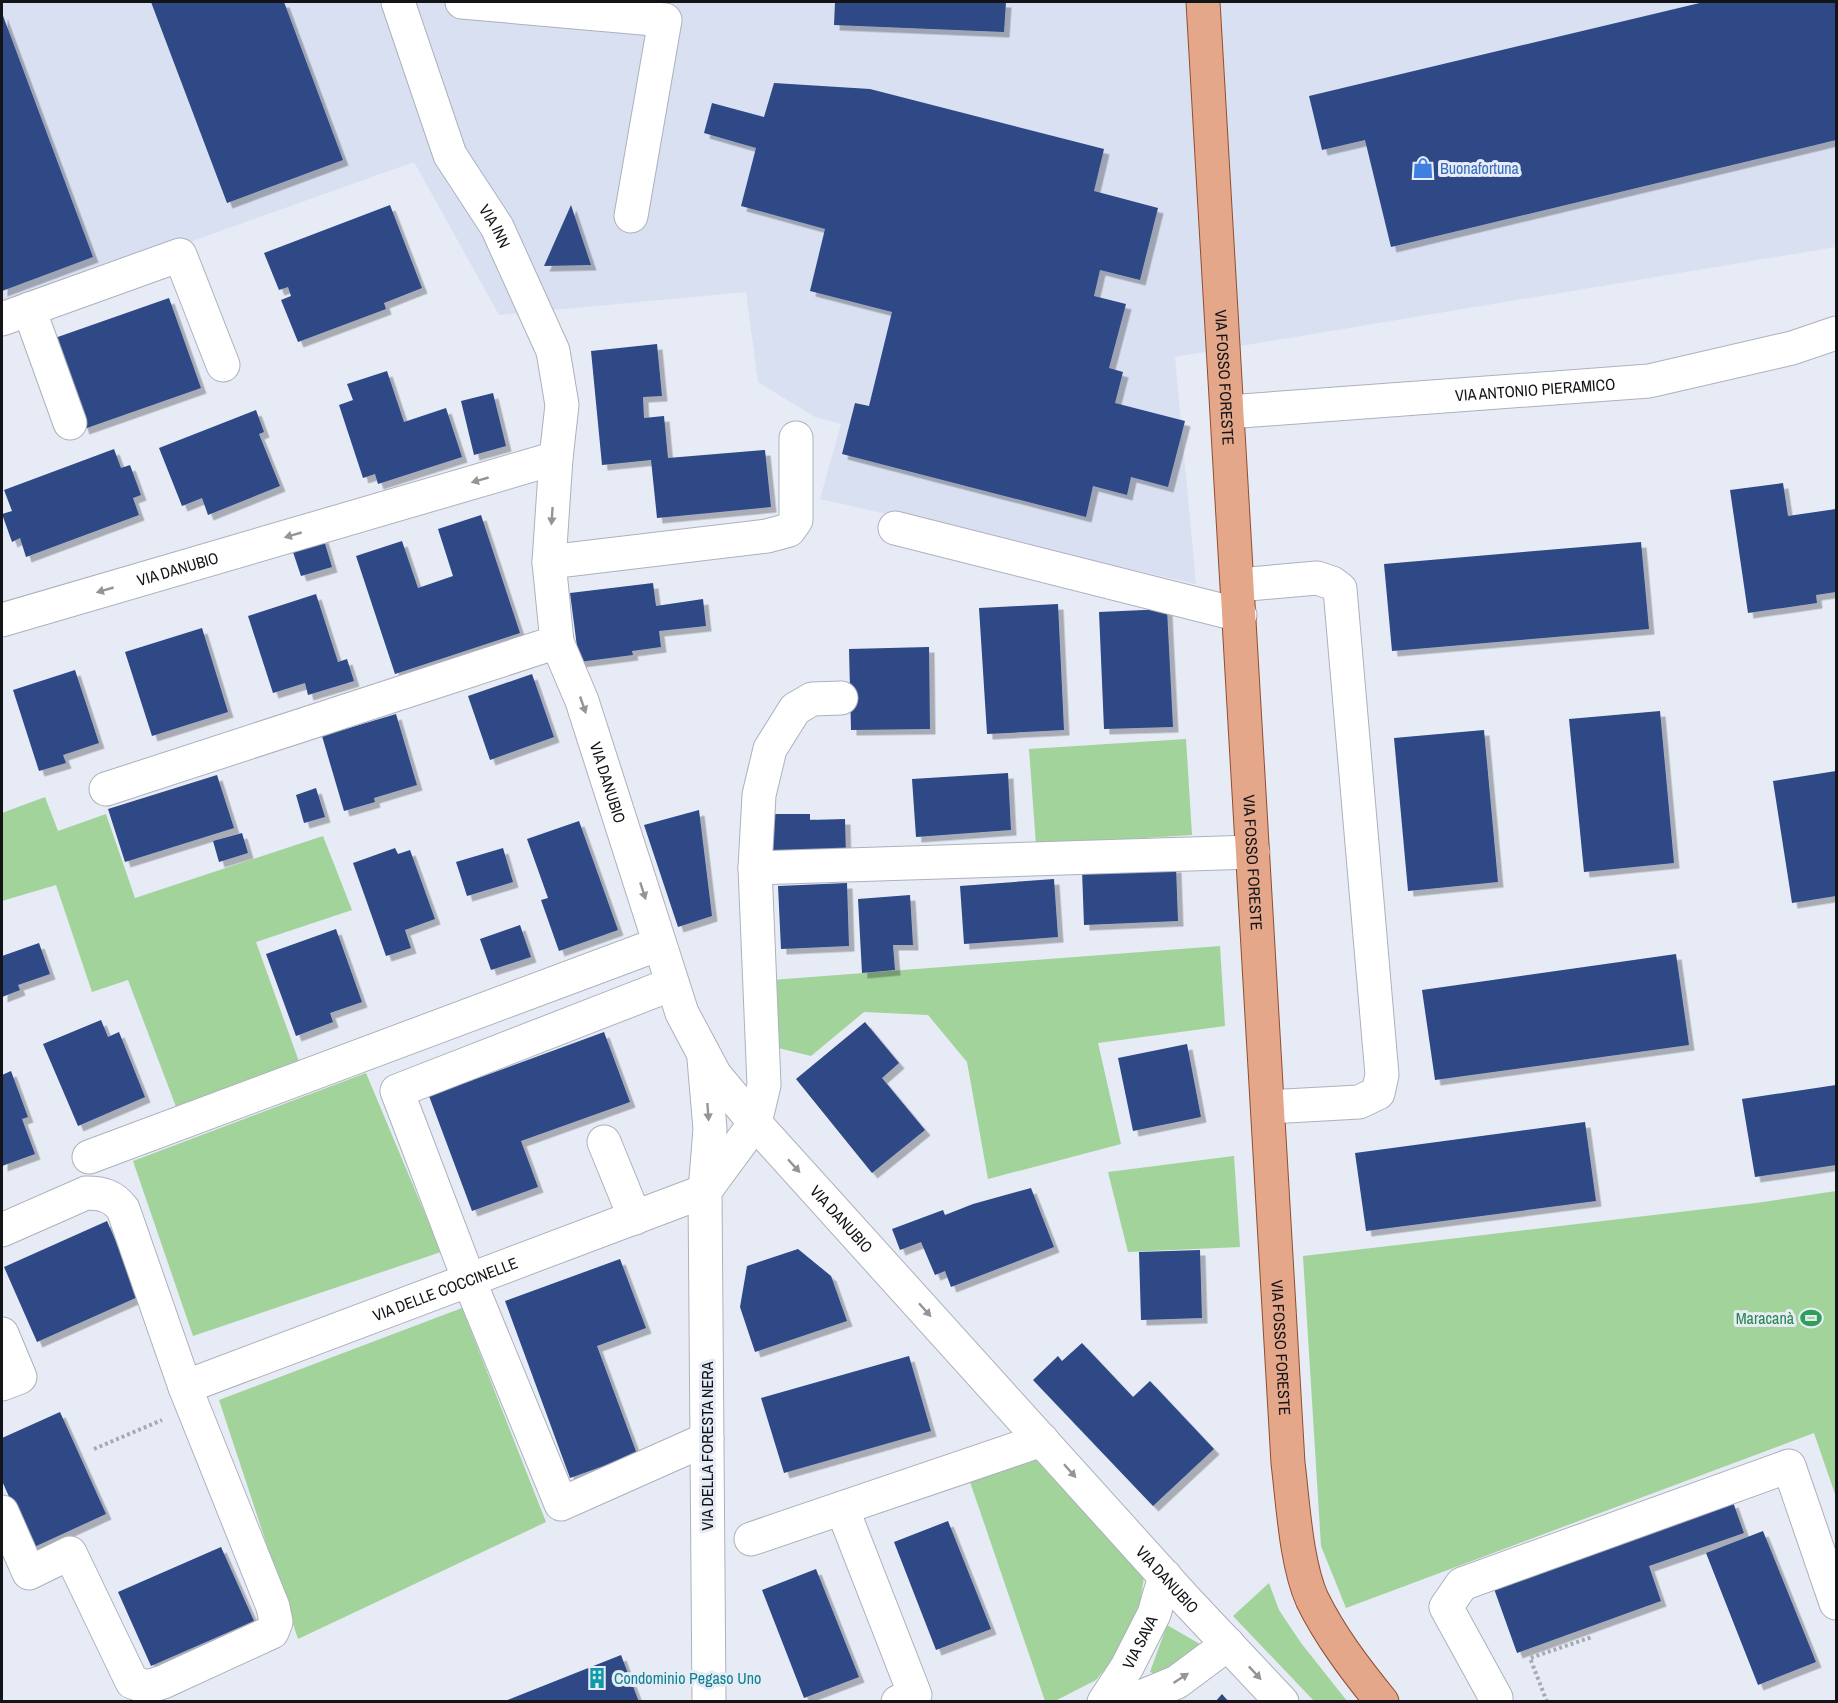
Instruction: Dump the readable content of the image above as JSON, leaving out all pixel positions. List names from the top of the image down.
{
  "streets": {
    "main road": ["VIA FOSSO FORESTE"],
    "street": [
      "VIA INN",
      "VIA ANTONIO PIERAMICO",
      "VIA DANUBIO",
      "VIA DELLE COCCINELLE",
      "VIA DELLA FORESTA NERA",
      "VIA SAVA"
    ]
  },
  "crossings": [
    ["VIA INN", "VIA DANUBIO"],
    ["VIA FOSSO FORESTE", "VIA ANTONIO PIERAMICO"],
    ["VIA DANUBIO", "VIA DELLA FORESTA NERA"],
    ["VIA DANUBIO", "VIA SAVA"],
    ["VIA DELLE COCCINELLE", "VIA DELLA FORESTA NERA"]
  ],
  "places": {
    "shop": ["Buonafortuna"],
    "sports": ["Maracanà"],
    "building": ["Condominio Pegaso Uno"]
  }
}
